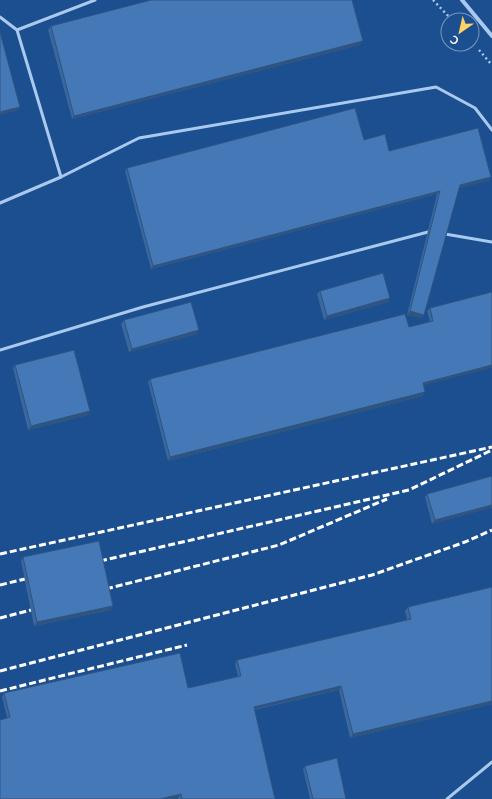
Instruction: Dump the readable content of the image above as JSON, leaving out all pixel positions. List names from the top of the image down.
{
  "north": "bottom left"
}
